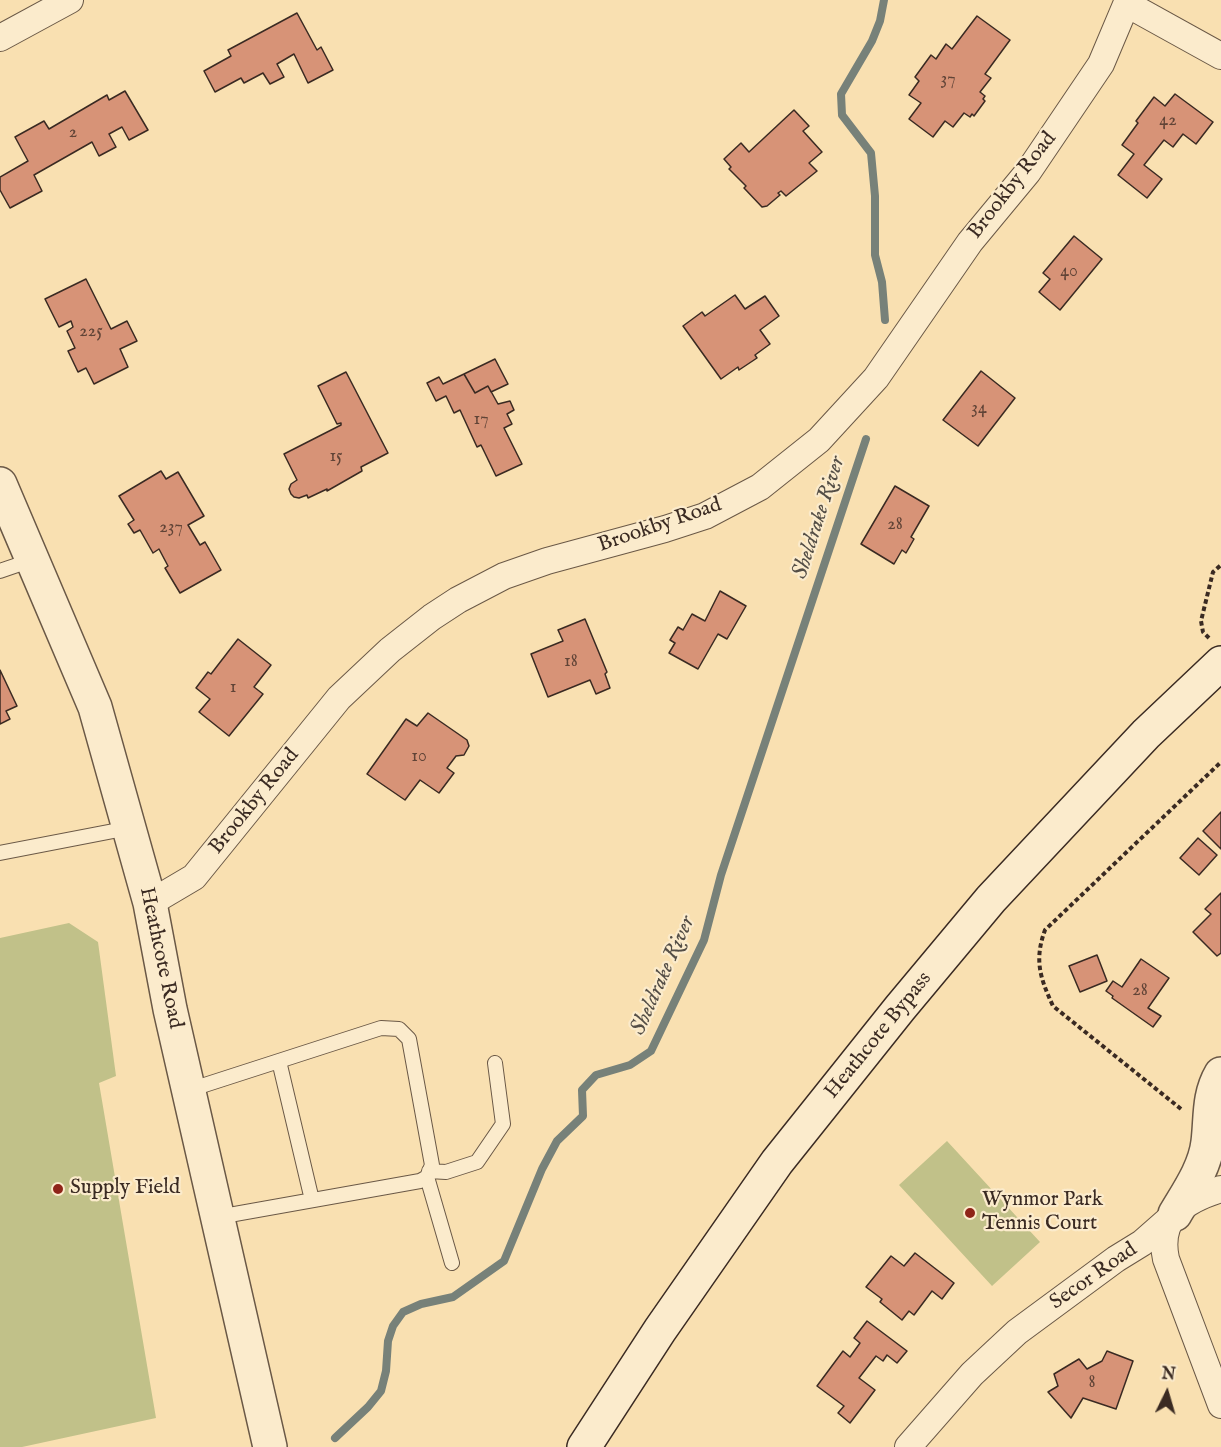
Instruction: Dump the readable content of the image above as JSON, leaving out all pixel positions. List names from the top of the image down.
{
  "streets": {
    "street": [
      "Brookby Road",
      "Heathcote Road",
      "Heathcote Bypass",
      "Secor Road"
    ]
  },
  "crossings": [
    ["Brookby Road", "Heathcote Road"]
  ],
  "water": ["Sheldrake River"],
  "places": ["Supply Field", "Wynmor Park Tennis Court"],
  "house_numbers": [
    "37",
    "42",
    "2",
    "40",
    "225",
    "34",
    "17",
    "15",
    "28",
    "237",
    "18",
    "1",
    "10",
    "28",
    "8"
  ],
  "north": "top"
}
